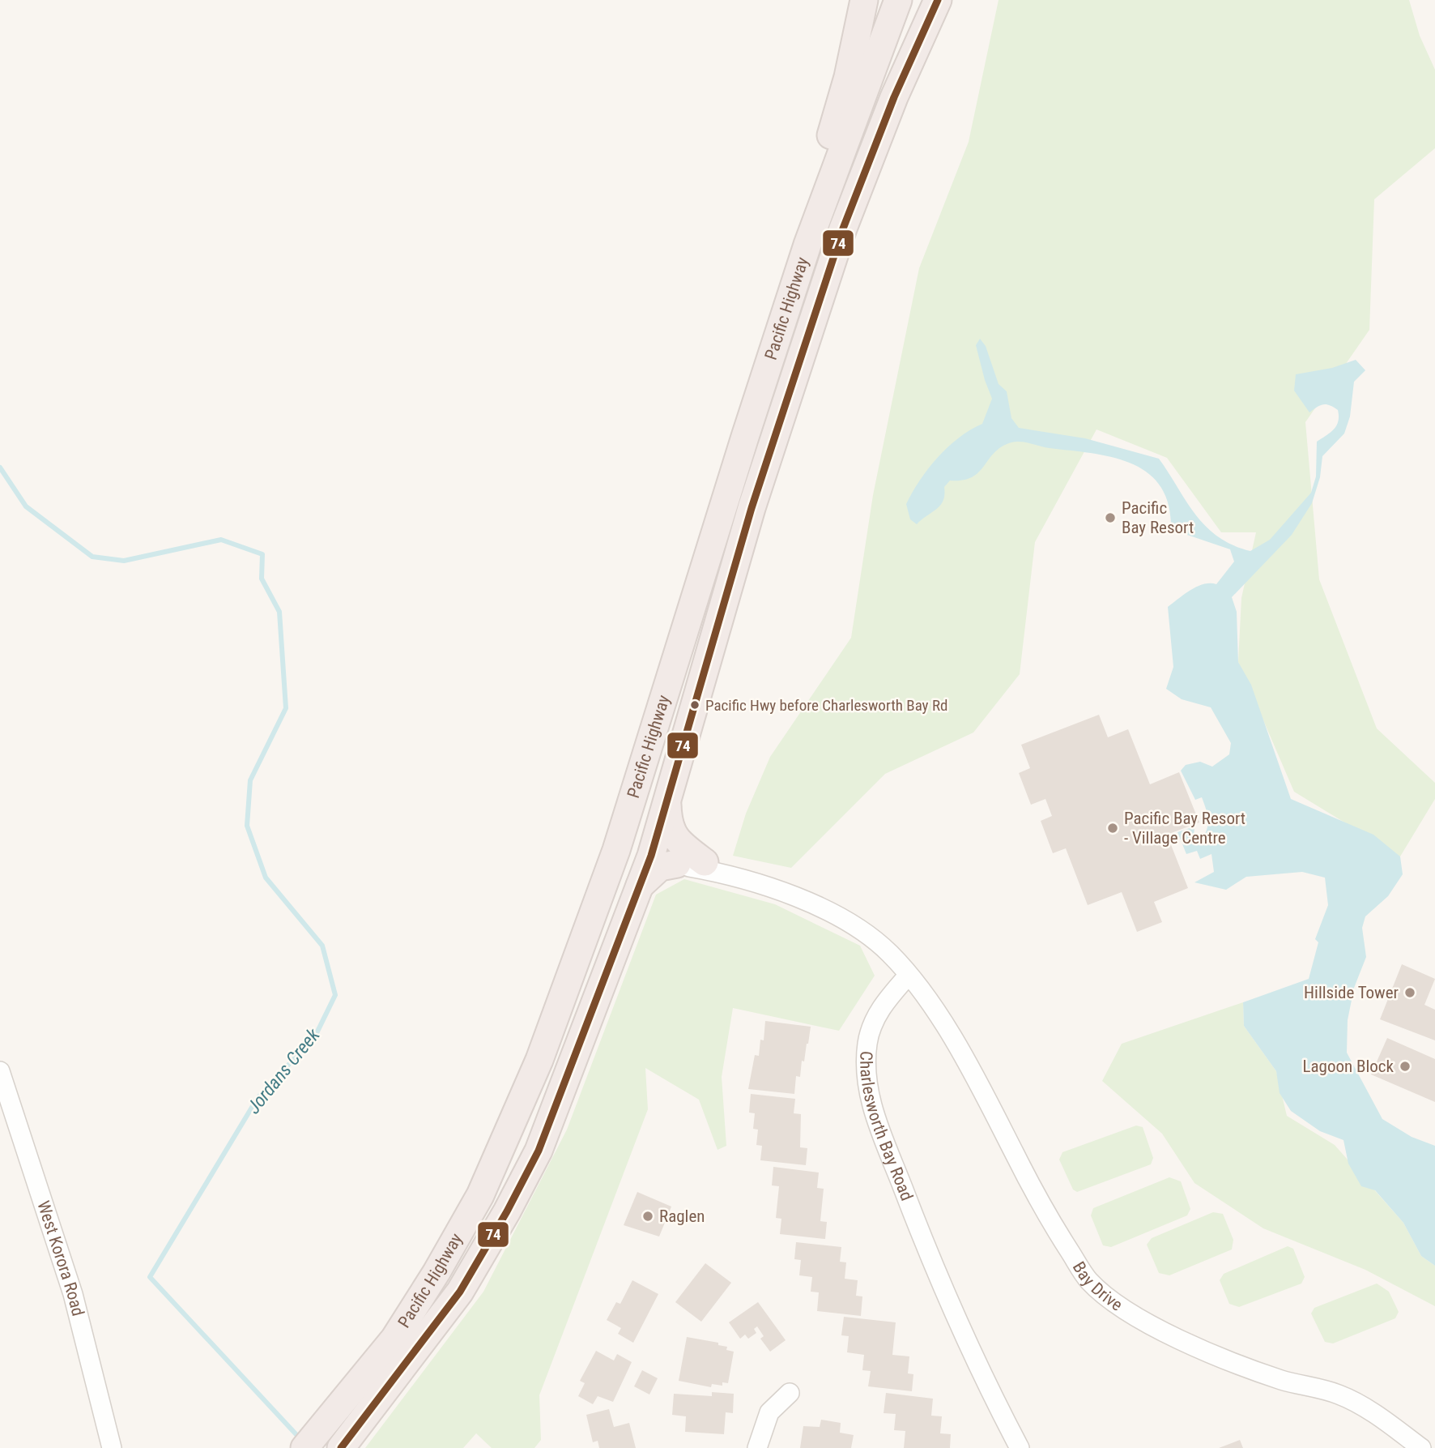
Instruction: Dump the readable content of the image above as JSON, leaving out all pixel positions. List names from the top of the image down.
{
  "streets": {
    "highway": ["Pacific Highway"],
    "street": ["Charlesworth Bay Road", "West Korora Road", "Bay Drive"]
  },
  "crossings": [
    ["Charlesworth Bay Road", "Bay Drive"]
  ],
  "water": ["Jordans Creek"],
  "places": [
    "Pacific Bay Resort",
    "Pacific Hwy before Charlesworth Bay Rd",
    "Pacific Bay Resort - Village Centre",
    "Hillside Tower",
    "Lagoon Block",
    "Raglen"
  ],
  "lines": ["transit line 74"]
}
